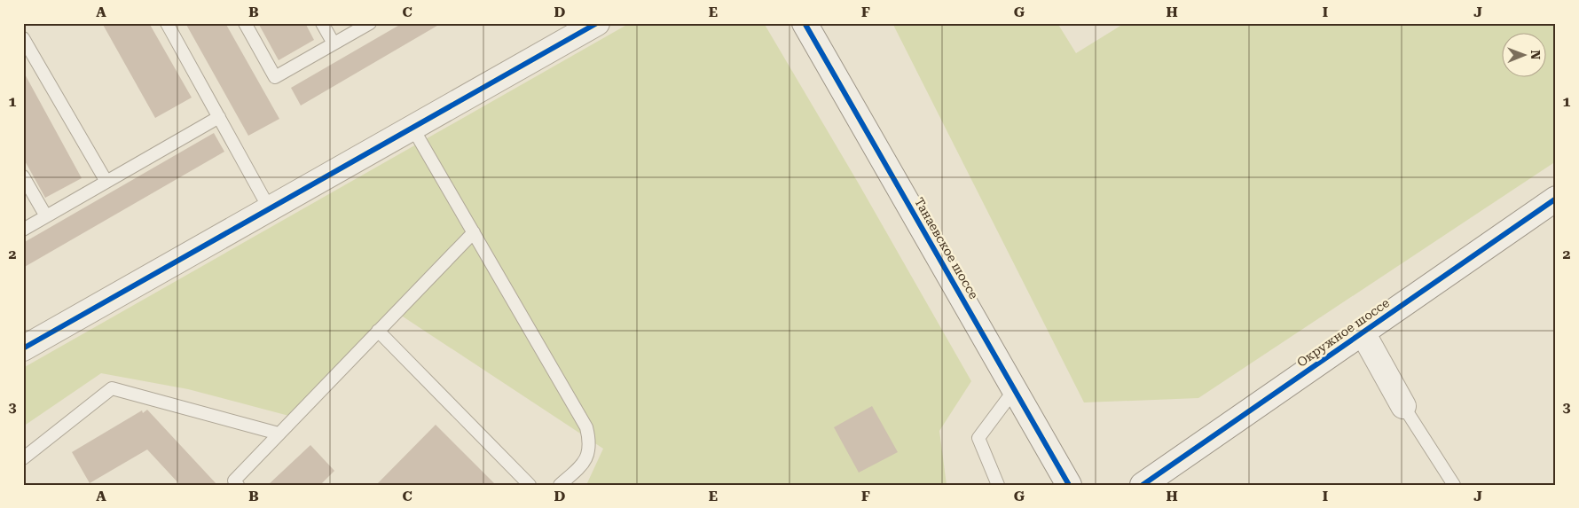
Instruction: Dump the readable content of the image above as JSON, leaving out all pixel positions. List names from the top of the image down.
{
  "streets": {
    "street": ["Танаевское шоссе", "Окружное шоссе"]
  },
  "north": "right",
  "grid": {
    "columns": [
      "A",
      "B",
      "C",
      "D",
      "E",
      "F",
      "G",
      "H",
      "I",
      "J"
    ],
    "rows": ["1", "2", "3"]
  }
}
